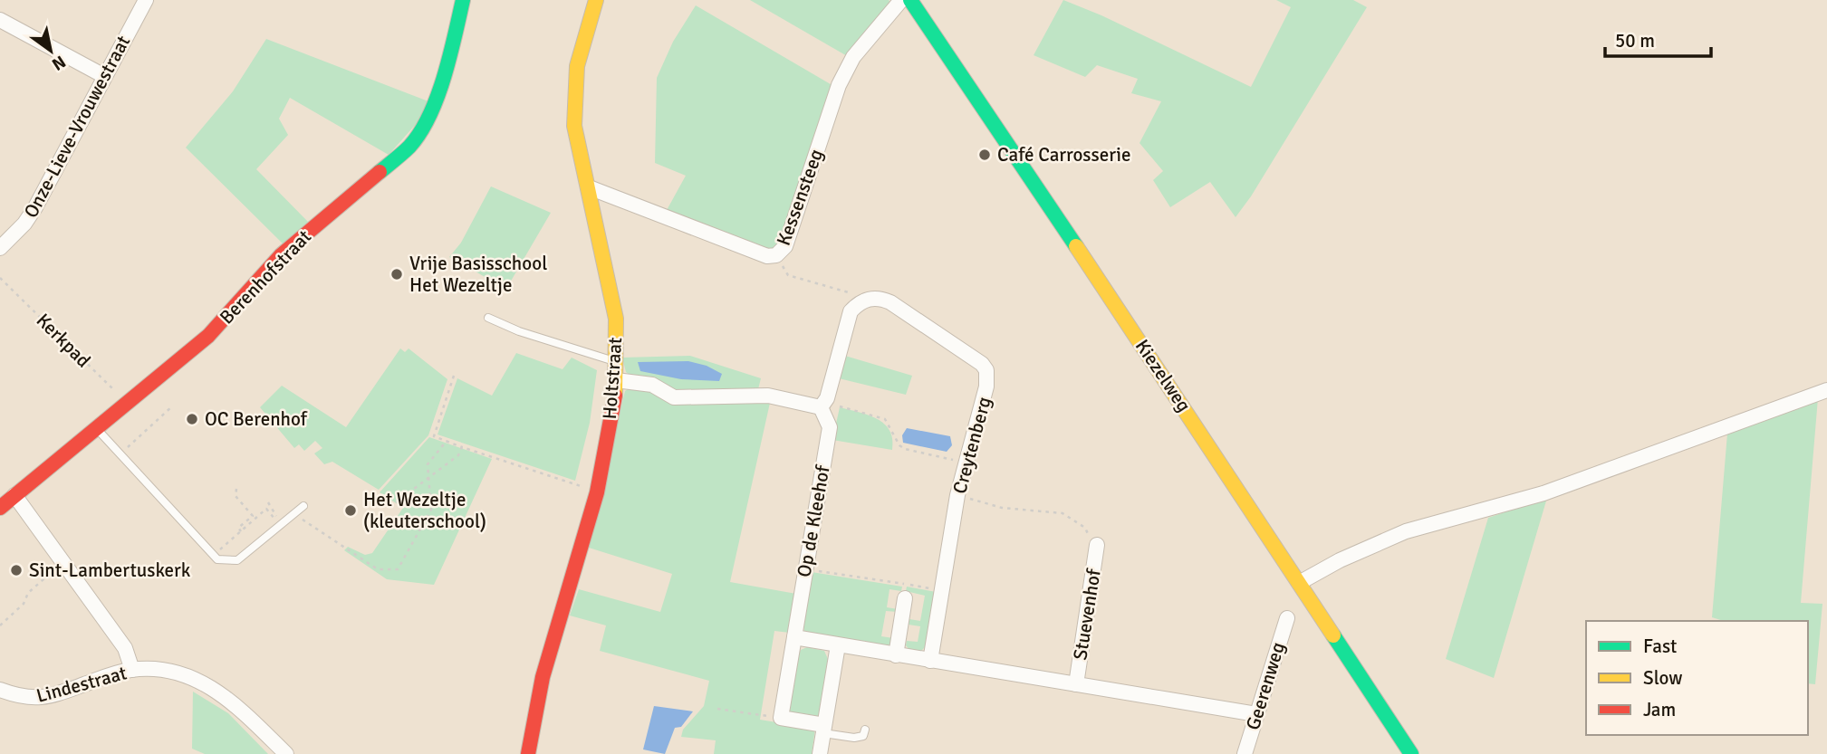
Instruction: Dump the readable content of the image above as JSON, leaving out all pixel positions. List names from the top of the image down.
{
  "streets": {
    "street": [
      "Onze-Lieve-Vrouwestraat",
      "Kessensteeg",
      "Berenhofstraat",
      "Kiezelweg",
      "Holtstraat",
      "Creytenberg",
      "Op de Kleehof",
      "Stuevenhof",
      "Lindestraat",
      "Geerenweg"
    ],
    "path": ["Kerkpad"]
  },
  "crossings": [
    ["Kessensteeg", "Holtstraat"],
    ["Berenhofstraat", "Kerkpad"]
  ],
  "places": [
    "Café Carrosserie",
    "Vrije Basisschool Het Wezeltje",
    "OC Berenhof",
    "Het Wezeltje (kleuterschool)",
    "Sint-Lambertuskerk"
  ],
  "legend": ["Fast", "Slow", "Jam"],
  "scale_bar": "50 m",
  "north": "bottom right"
}
